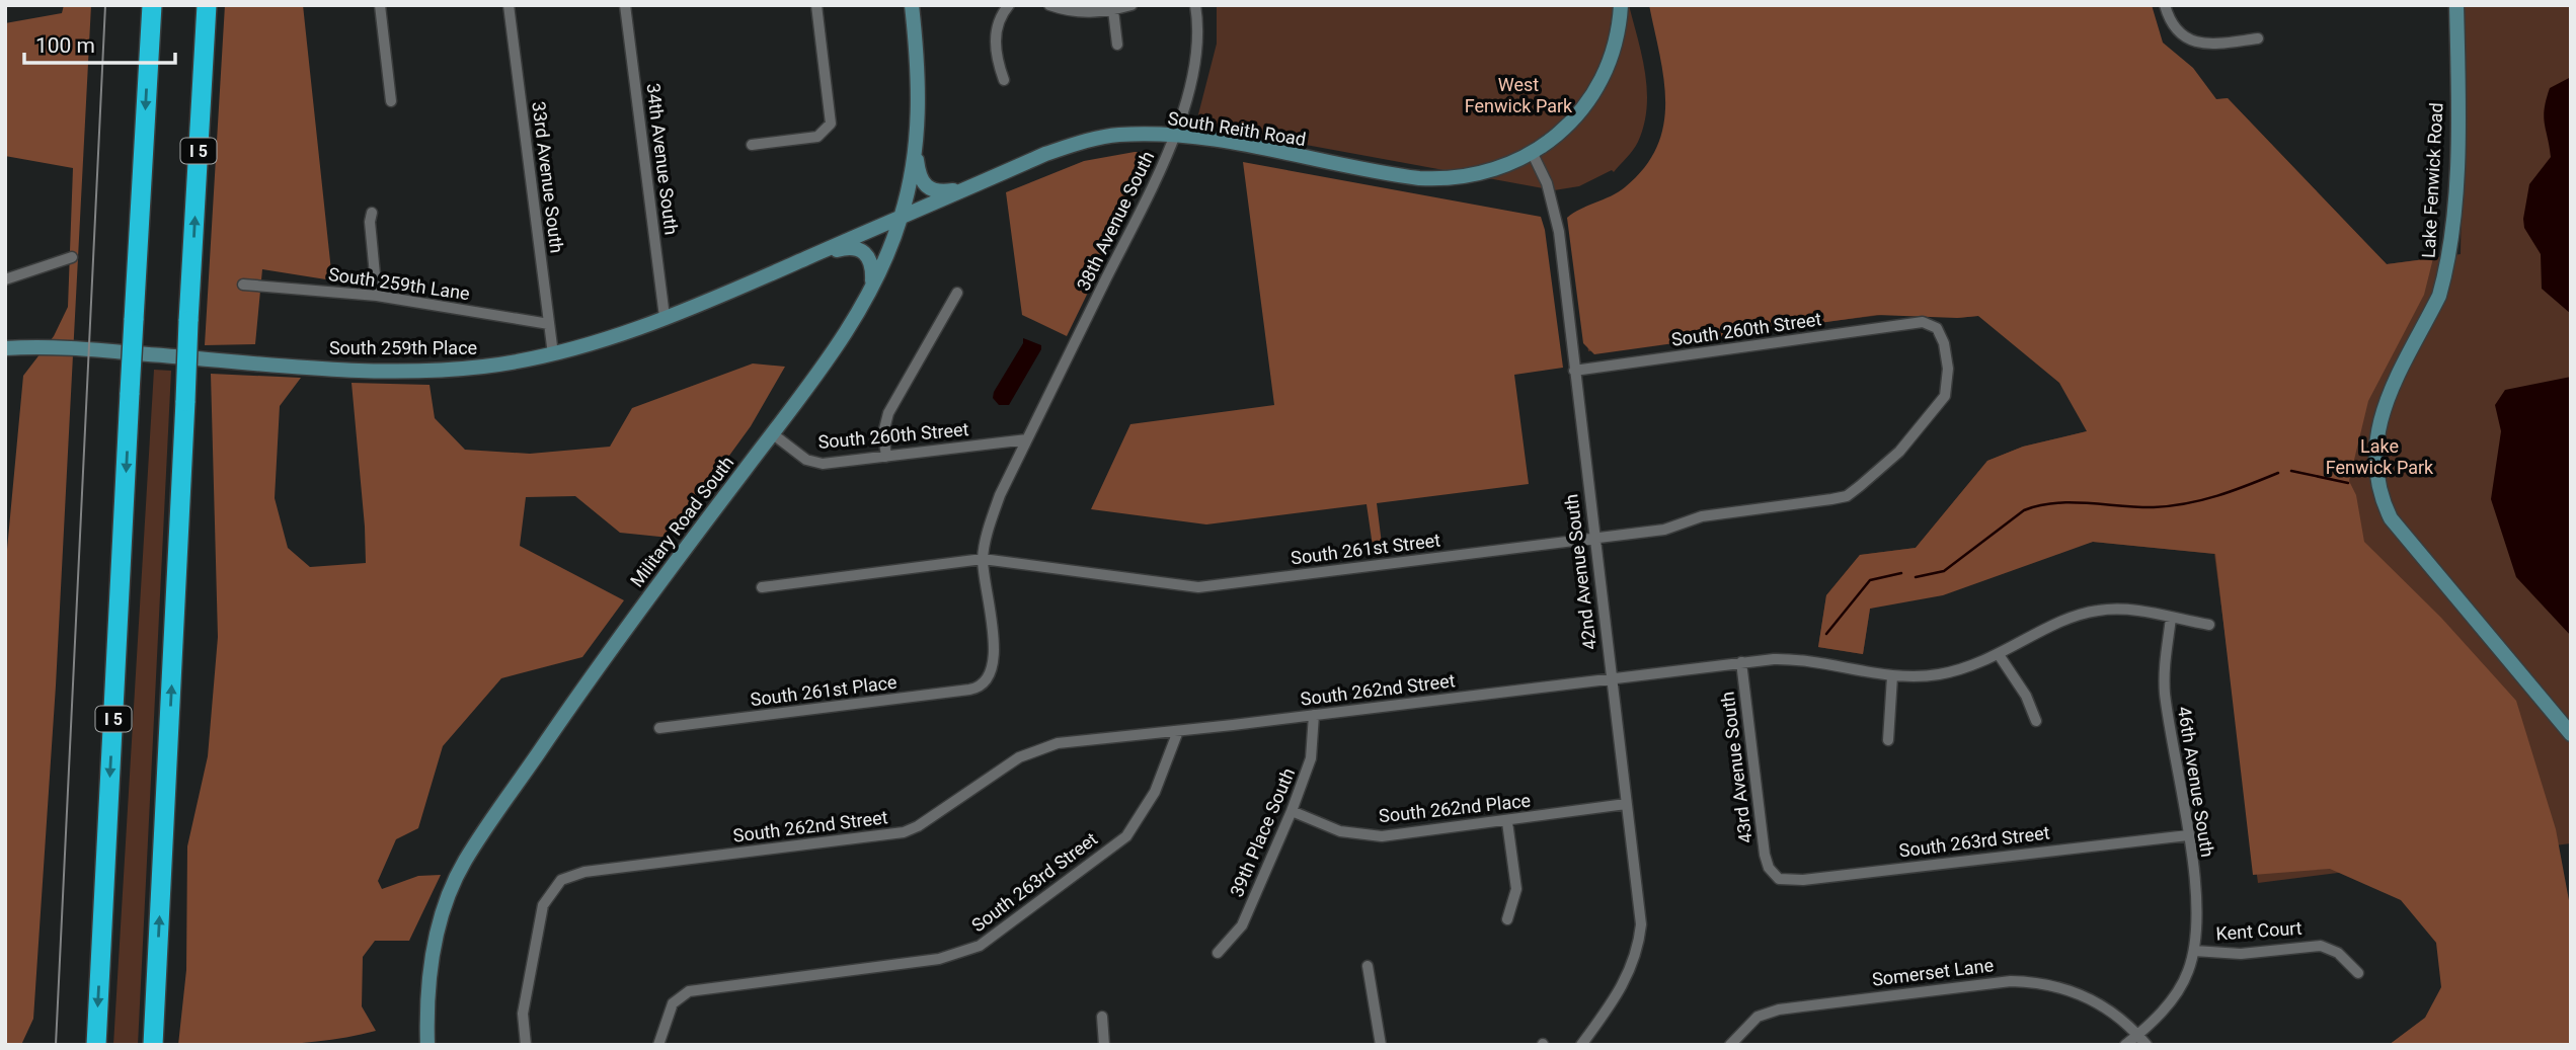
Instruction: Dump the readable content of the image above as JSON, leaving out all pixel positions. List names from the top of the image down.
{
  "streets": {
    "highway": ["I 5"],
    "main road": [
      "South Reith Road",
      "Lake Fenwick Road",
      "South 259th Place",
      "Military Road South"
    ],
    "street": [
      "34th Avenue South",
      "33rd Avenue South",
      "38th Avenue South",
      "South 259th Lane",
      "South 260th Street",
      "South 261st Street",
      "42nd Avenue South",
      "South 262nd Street",
      "South 261st Place",
      "43rd Avenue South",
      "46th Avenue South",
      "South 262nd Place",
      "39th Place South",
      "South 263rd Street",
      "Kent Court",
      "Somerset Lane"
    ]
  },
  "crossings": [
    ["South Reith Road", "38th Avenue South"],
    ["South Reith Road", "South 259th Place"],
    ["South Reith Road", "Military Road South"],
    ["South Reith Road", "42nd Avenue South"],
    ["34th Avenue South", "South 259th Place"],
    ["33rd Avenue South", "South 259th Lane"],
    ["33rd Avenue South", "South 259th Place"],
    ["38th Avenue South", "South 260th Street"],
    ["38th Avenue South", "South 261st Street"],
    ["38th Avenue South", "South 261st Place"],
    ["South 260th Street", "Military Road South"],
    ["South 260th Street", "South 261st Street"],
    ["South 260th Street", "42nd Avenue South"],
    ["South 259th Place", "Military Road South"],
    ["South 261st Street", "42nd Avenue South"],
    ["42nd Avenue South", "South 262nd Street"],
    ["42nd Avenue South", "South 262nd Place"],
    ["South 262nd Street", "43rd Avenue South"],
    ["South 262nd Street", "46th Avenue South"],
    ["South 262nd Street", "39th Place South"],
    ["South 262nd Street", "South 263rd Street"],
    ["43rd Avenue South", "South 263rd Street"],
    ["46th Avenue South", "South 263rd Street"],
    ["46th Avenue South", "Kent Court"],
    ["46th Avenue South", "Somerset Lane"],
    ["South 262nd Place", "39th Place South"]
  ],
  "parks": ["West Fenwick Park", "Lake Fenwick Park"],
  "scale_bar": "100 m"
}
